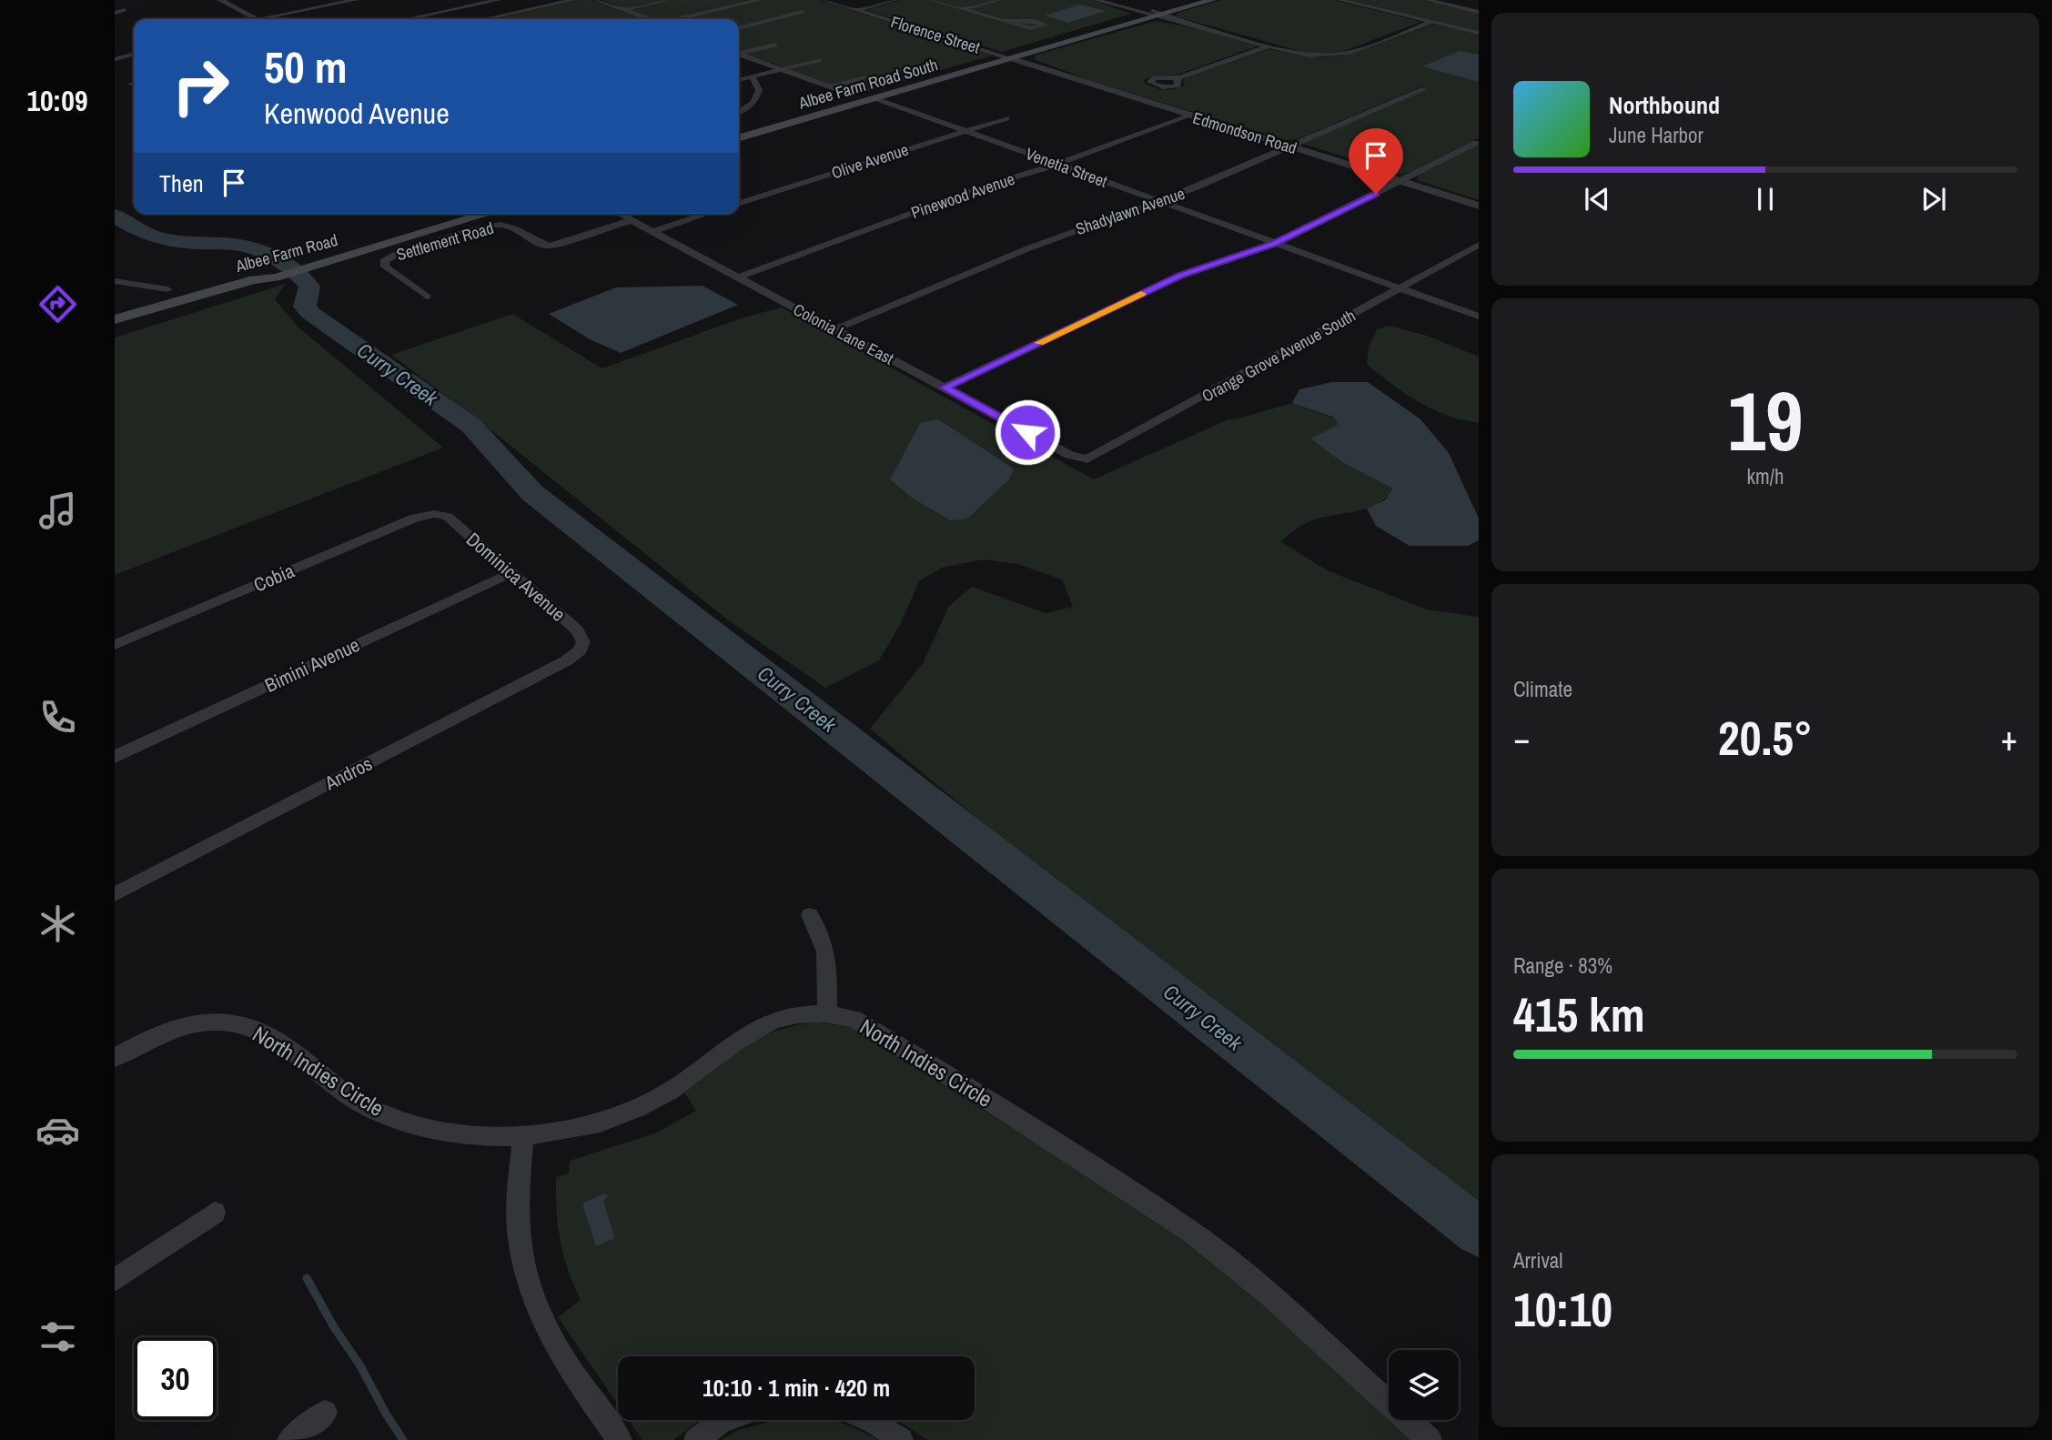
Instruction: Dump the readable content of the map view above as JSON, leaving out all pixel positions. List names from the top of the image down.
{
  "streets": {
    "main road": ["Albee Farm Road South", "Albee Farm Road"],
    "street": [
      "Florence Street",
      "Edmondson Road",
      "Olive Avenue",
      "Venetia Street",
      "Pinewood Avenue",
      "Shadylawn Avenue",
      "Settlement Road",
      "Colonia Lane East",
      "Orange Grove Avenue South",
      "Dominica Avenue",
      "Cobia",
      "Bimini Avenue",
      "Andros",
      "North Indies Circle"
    ]
  },
  "crossings": [
    ["Florence Street", "Albee Farm Road South"],
    ["Florence Street", "Edmondson Road"],
    ["Albee Farm Road South", "Edmondson Road"],
    ["Albee Farm Road South", "Venetia Street"],
    ["Edmondson Road", "Pinewood Avenue"],
    ["Edmondson Road", "Shadylawn Avenue"],
    ["Olive Avenue", "Venetia Street"],
    ["Venetia Street", "Pinewood Avenue"],
    ["Venetia Street", "Shadylawn Avenue"],
    ["Venetia Street", "Orange Grove Avenue South"],
    ["Pinewood Avenue", "Colonia Lane East"],
    ["Shadylawn Avenue", "Colonia Lane East"],
    ["Settlement Road", "Colonia Lane East"],
    ["Colonia Lane East", "Orange Grove Avenue South"],
    ["Dominica Avenue", "Cobia"],
    ["Dominica Avenue", "Bimini Avenue"],
    ["Dominica Avenue", "Andros"]
  ],
  "water": ["Curry Creek"],
  "page": {
    "tabs": "10:09",
    "turn": ["50 m", "Kenwood Avenue"],
    "song": ["Northbound", "June Harbor"],
    "then": "Then",
    "tile": [
      ["19", "km/h"],
      "Climate",
      ["Range · 83%", "415 km"],
      ["Arrival", "10:10"]
    ],
    "heat": ["−", "20.5°", "+"],
    "limit": "30",
    "trip": "10:10 · 1 min · 420 m"
  }
}
